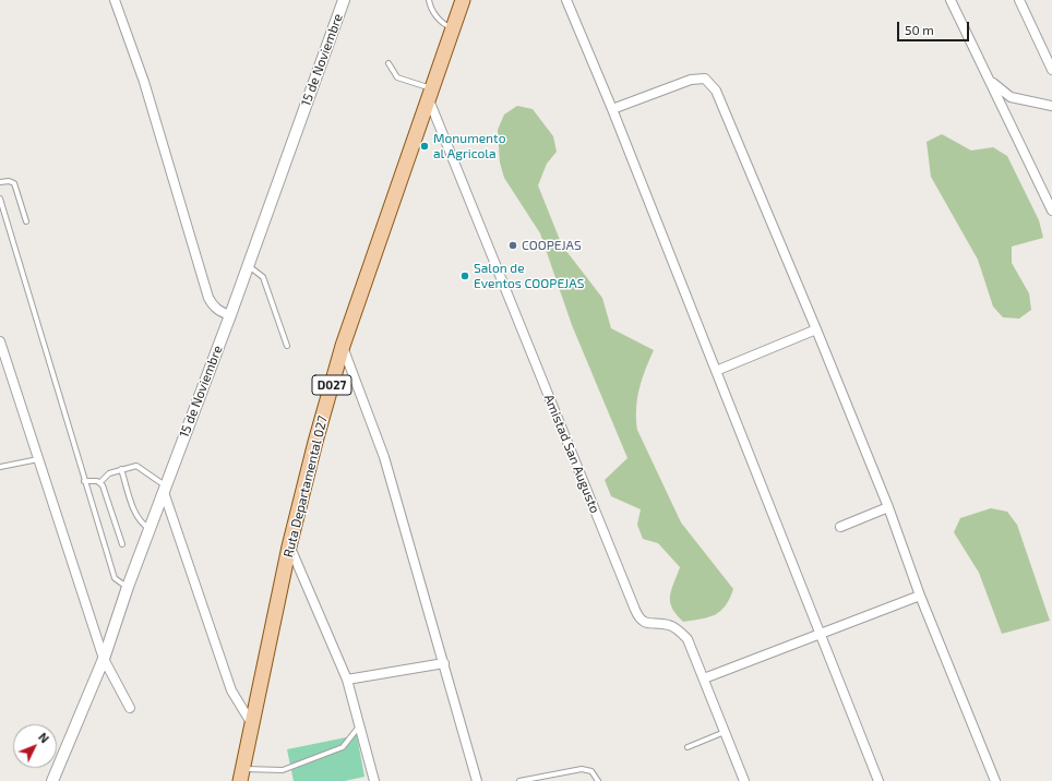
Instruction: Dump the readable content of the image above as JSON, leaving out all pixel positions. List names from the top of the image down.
{
  "streets": {
    "main road": ["D027", "Ruta Departamental 027"],
    "street": ["15 de Noviembre", "Amistad San Augusto"]
  },
  "crossings": [
    ["Amistad San Augusto", "Ruta Departamental 027"]
  ],
  "places": ["Monumento al Agricola", "COOPEJAS", "Salon de Eventos COOPEJAS"],
  "scale_bar": "50 m",
  "north": "top right"
}
